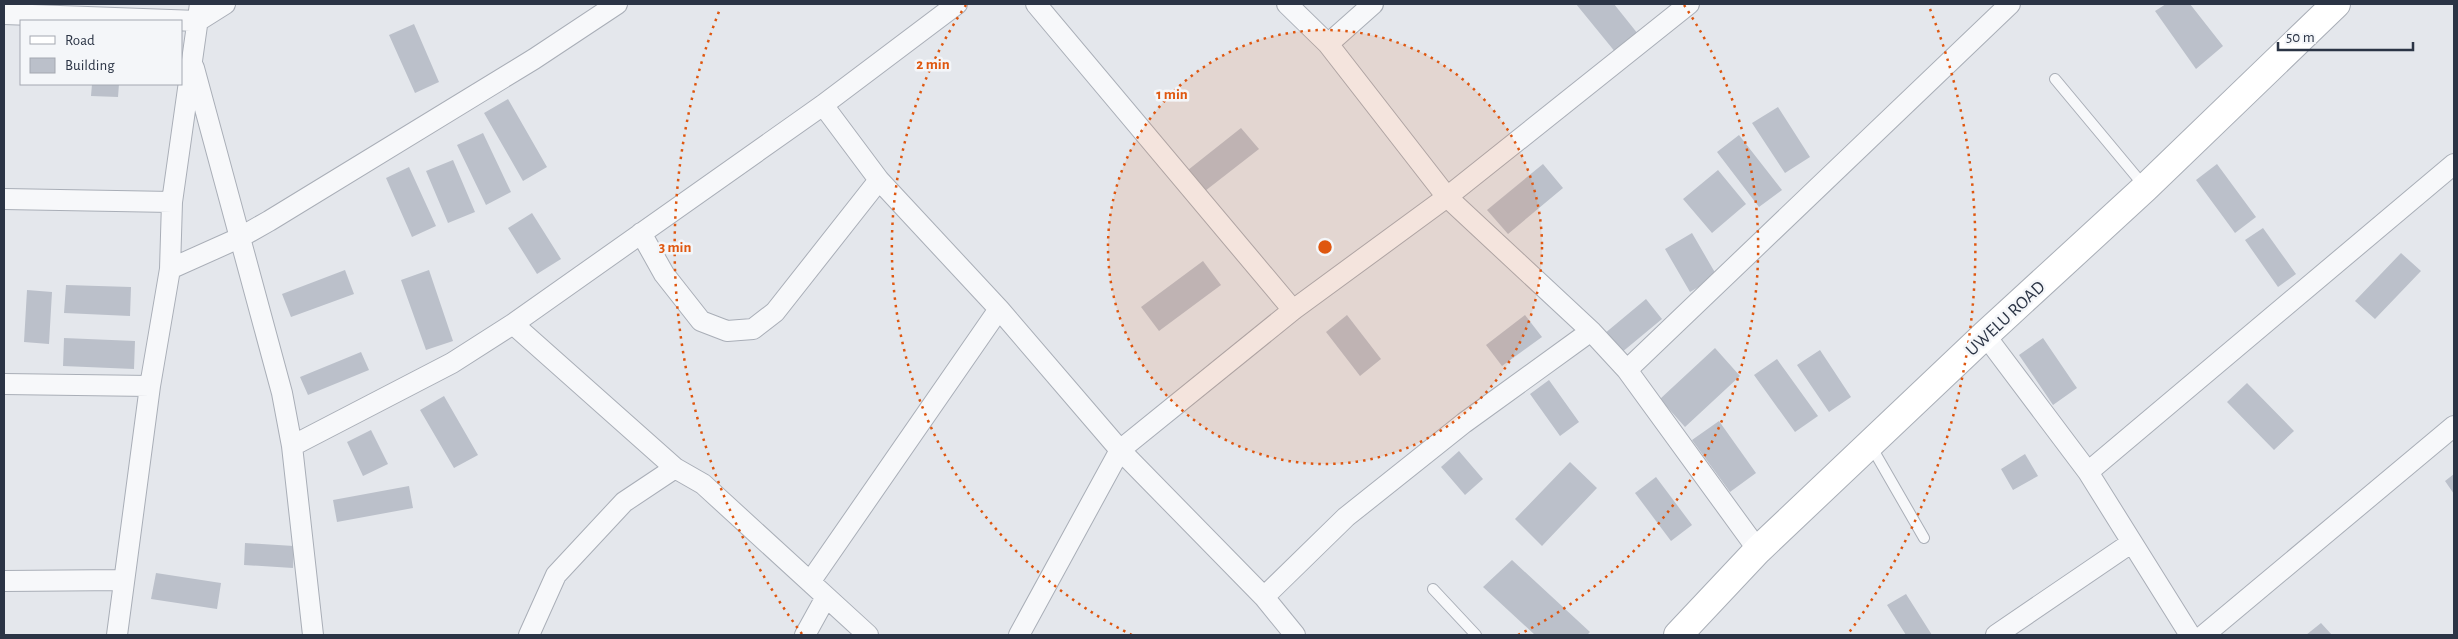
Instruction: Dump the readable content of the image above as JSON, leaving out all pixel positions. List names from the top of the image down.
{
  "streets": {
    "street": ["UWELU ROAD"]
  },
  "legend": ["Road", "Building"],
  "scale_bar": "50 m",
  "rings": ["2 min", "1 min", "3 min"]
}
